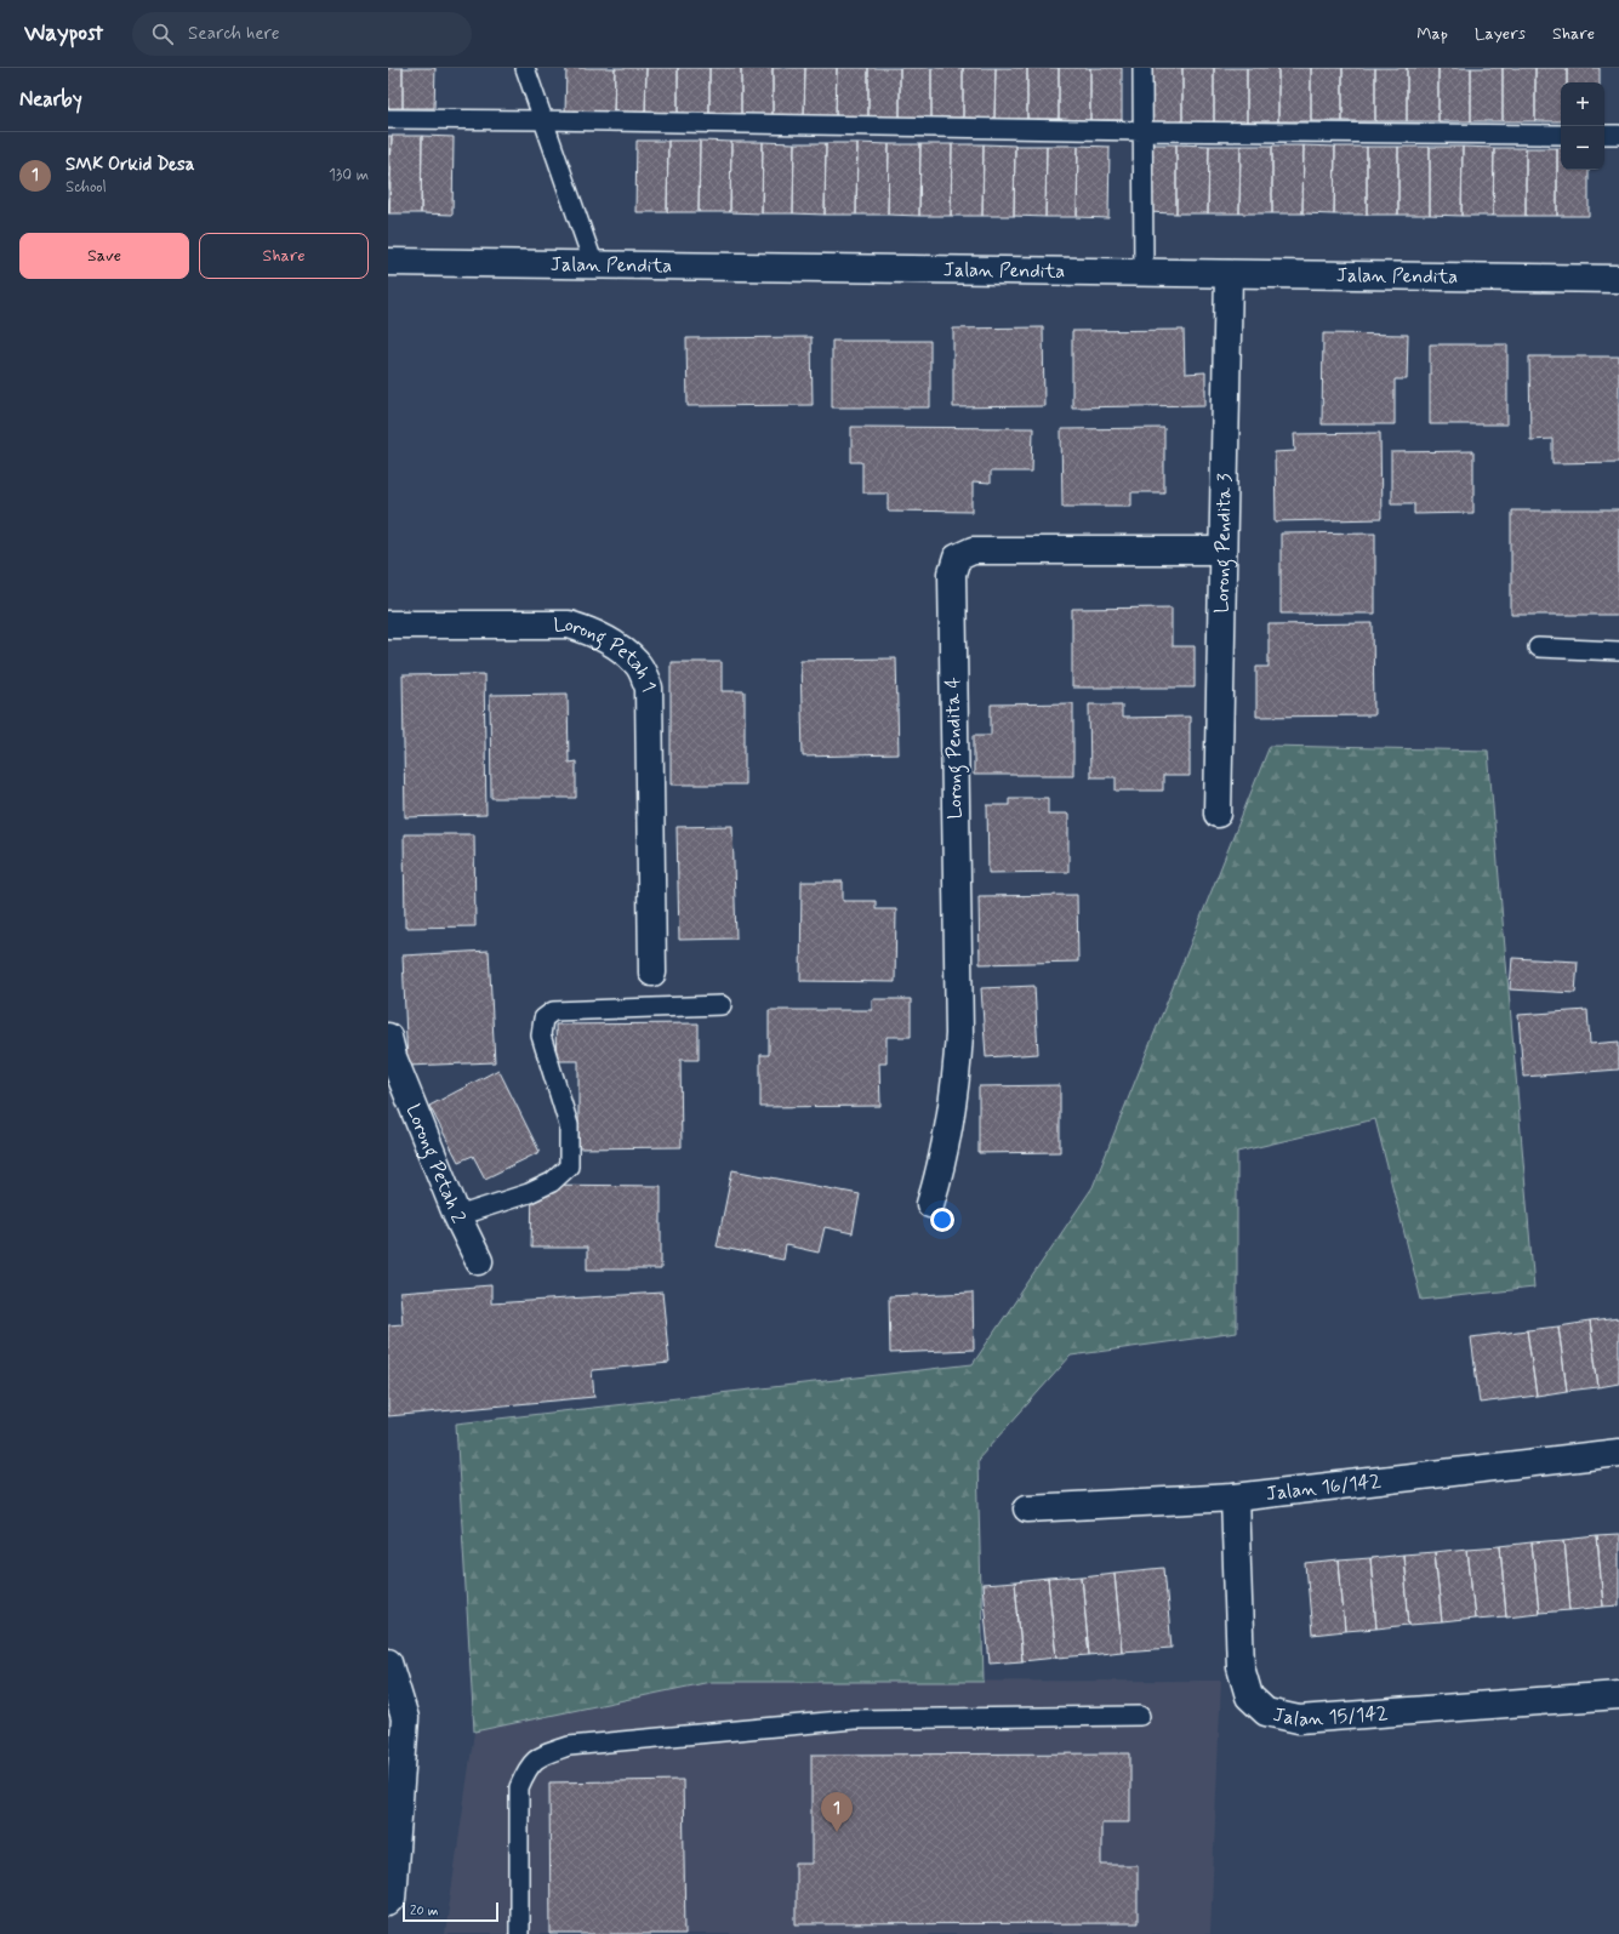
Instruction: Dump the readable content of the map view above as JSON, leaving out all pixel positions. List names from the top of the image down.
{
  "streets": {
    "street": [
      "Jalan Pendita",
      "Lorong Pendita 3",
      "Lorong Petah 1",
      "Lorong Pendita 4",
      "Lorong Petah 2",
      "Jalan 16/142",
      "Jalan 15/142"
    ]
  },
  "crossings": [
    ["Jalan Pendita", "Lorong Pendita 3"],
    ["Lorong Pendita 3", "Lorong Pendita 4"],
    ["Jalan 16/142", "Jalan 15/142"]
  ],
  "scale_bar": "20 m",
  "page": {
    "header": "Waypost",
    "search": "Search here",
    "nav": ["Map", "Layers", "Share"],
    "heading": "Nearby",
    "map_buttons": ["+", "−"],
    "list": [
      {
        "mark": "1",
        "name": "SMK Orkid Desa",
        "note": "School",
        "value": "130 m"
      }
    ],
    "buttons": ["Save", "Share"],
    "pins": "1",
    "scale": "20 m"
  }
}
